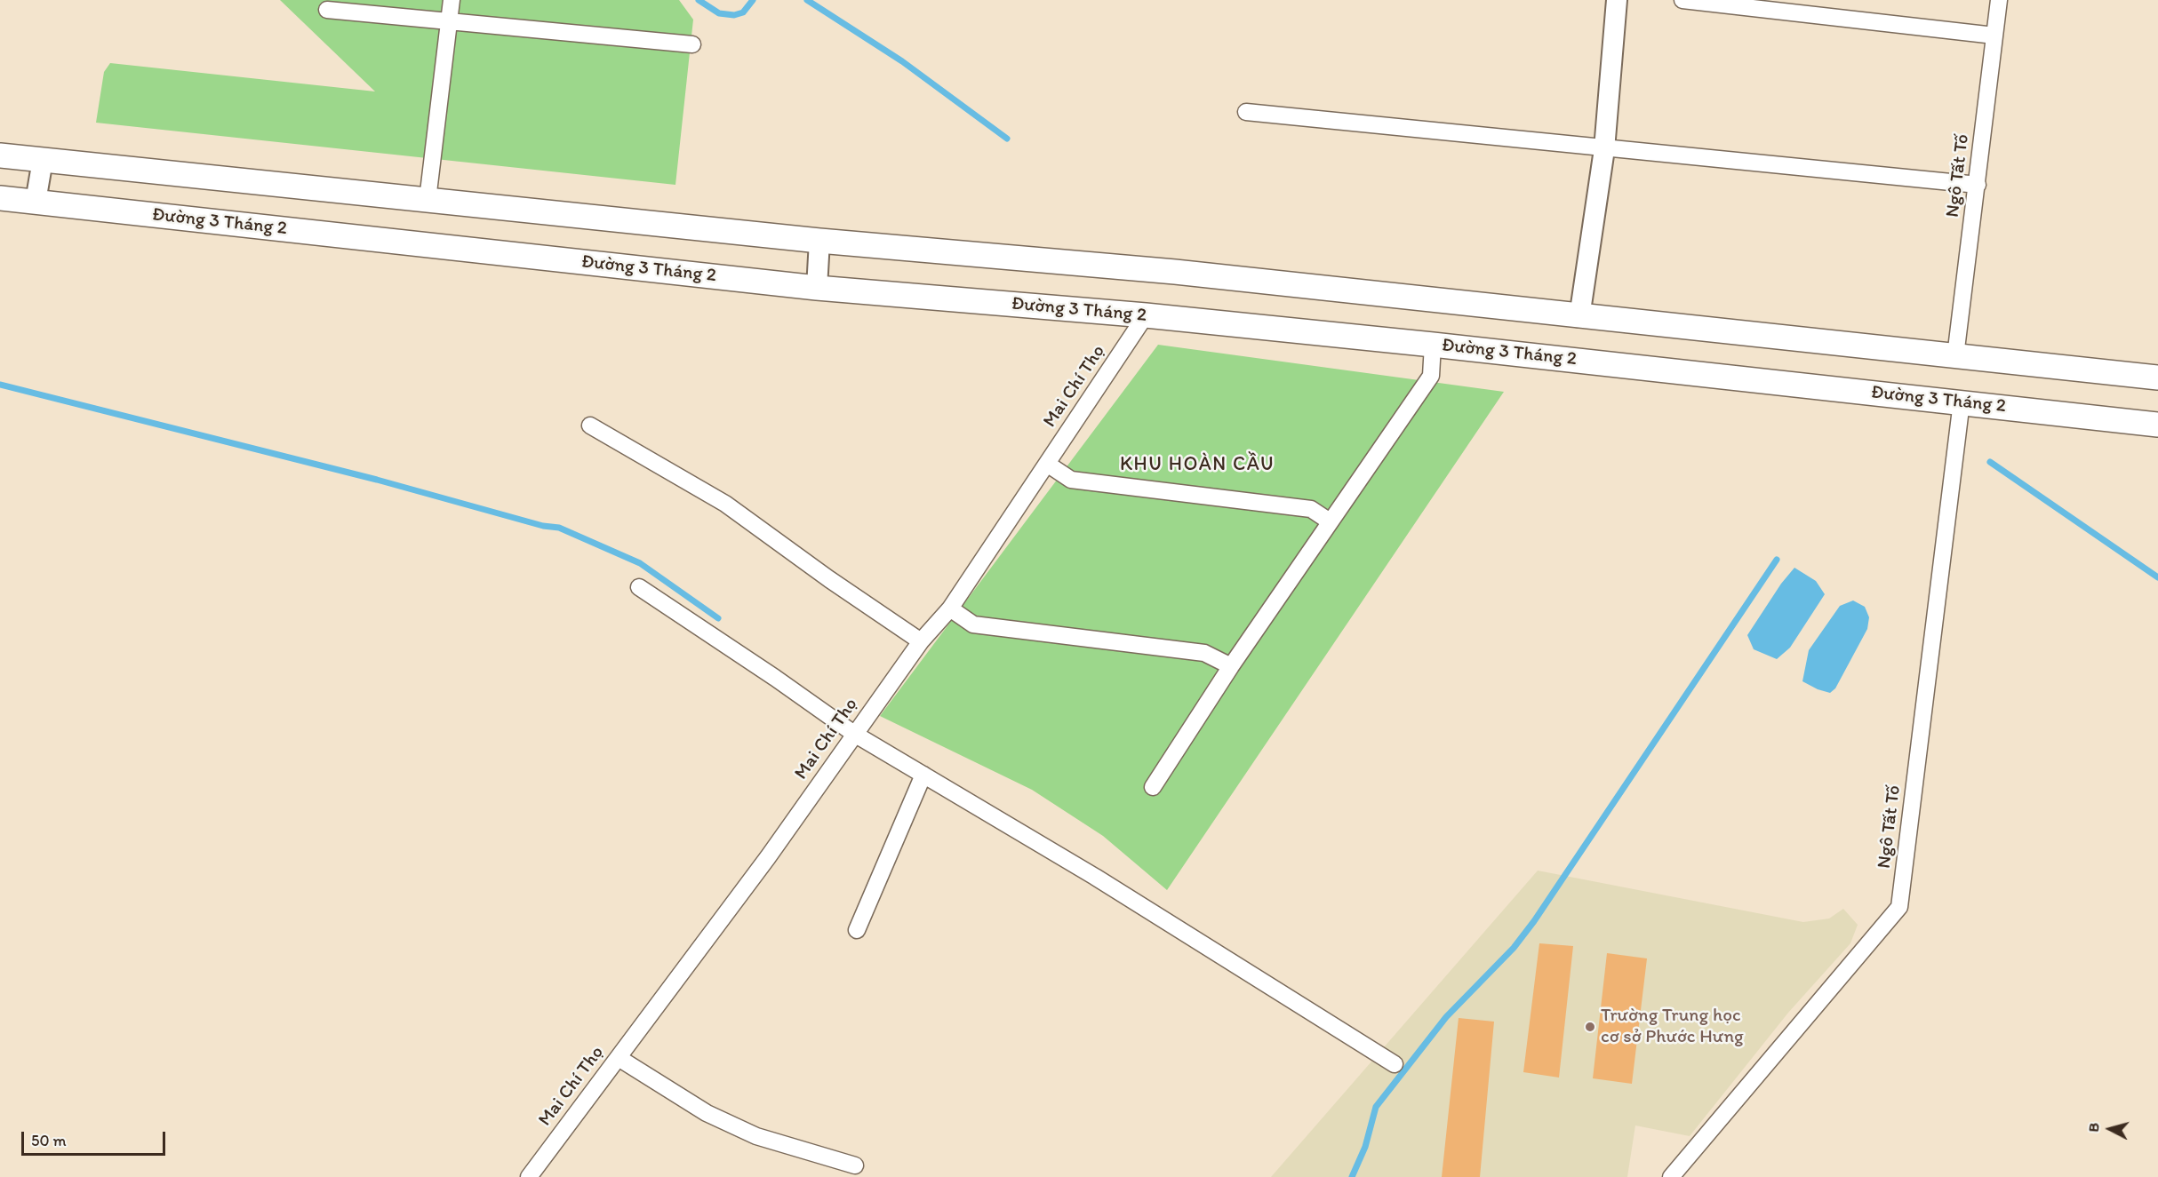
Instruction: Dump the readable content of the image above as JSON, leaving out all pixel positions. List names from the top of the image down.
{
  "streets": {
    "main road": ["Đường 3 Tháng 2"],
    "street": ["Ngô Tất Tố", "Mai Chí Thọ"]
  },
  "crossings": [
    ["Ngô Tất Tố", "Đường 3 Tháng 2"],
    ["Đường 3 Tháng 2", "Mai Chí Thọ"]
  ],
  "districts": ["KHU HOÀN CẦU"],
  "places": ["Trường Trung học cơ sở Phước Hưng"],
  "scale_bar": "50 m",
  "north": "left"
}
